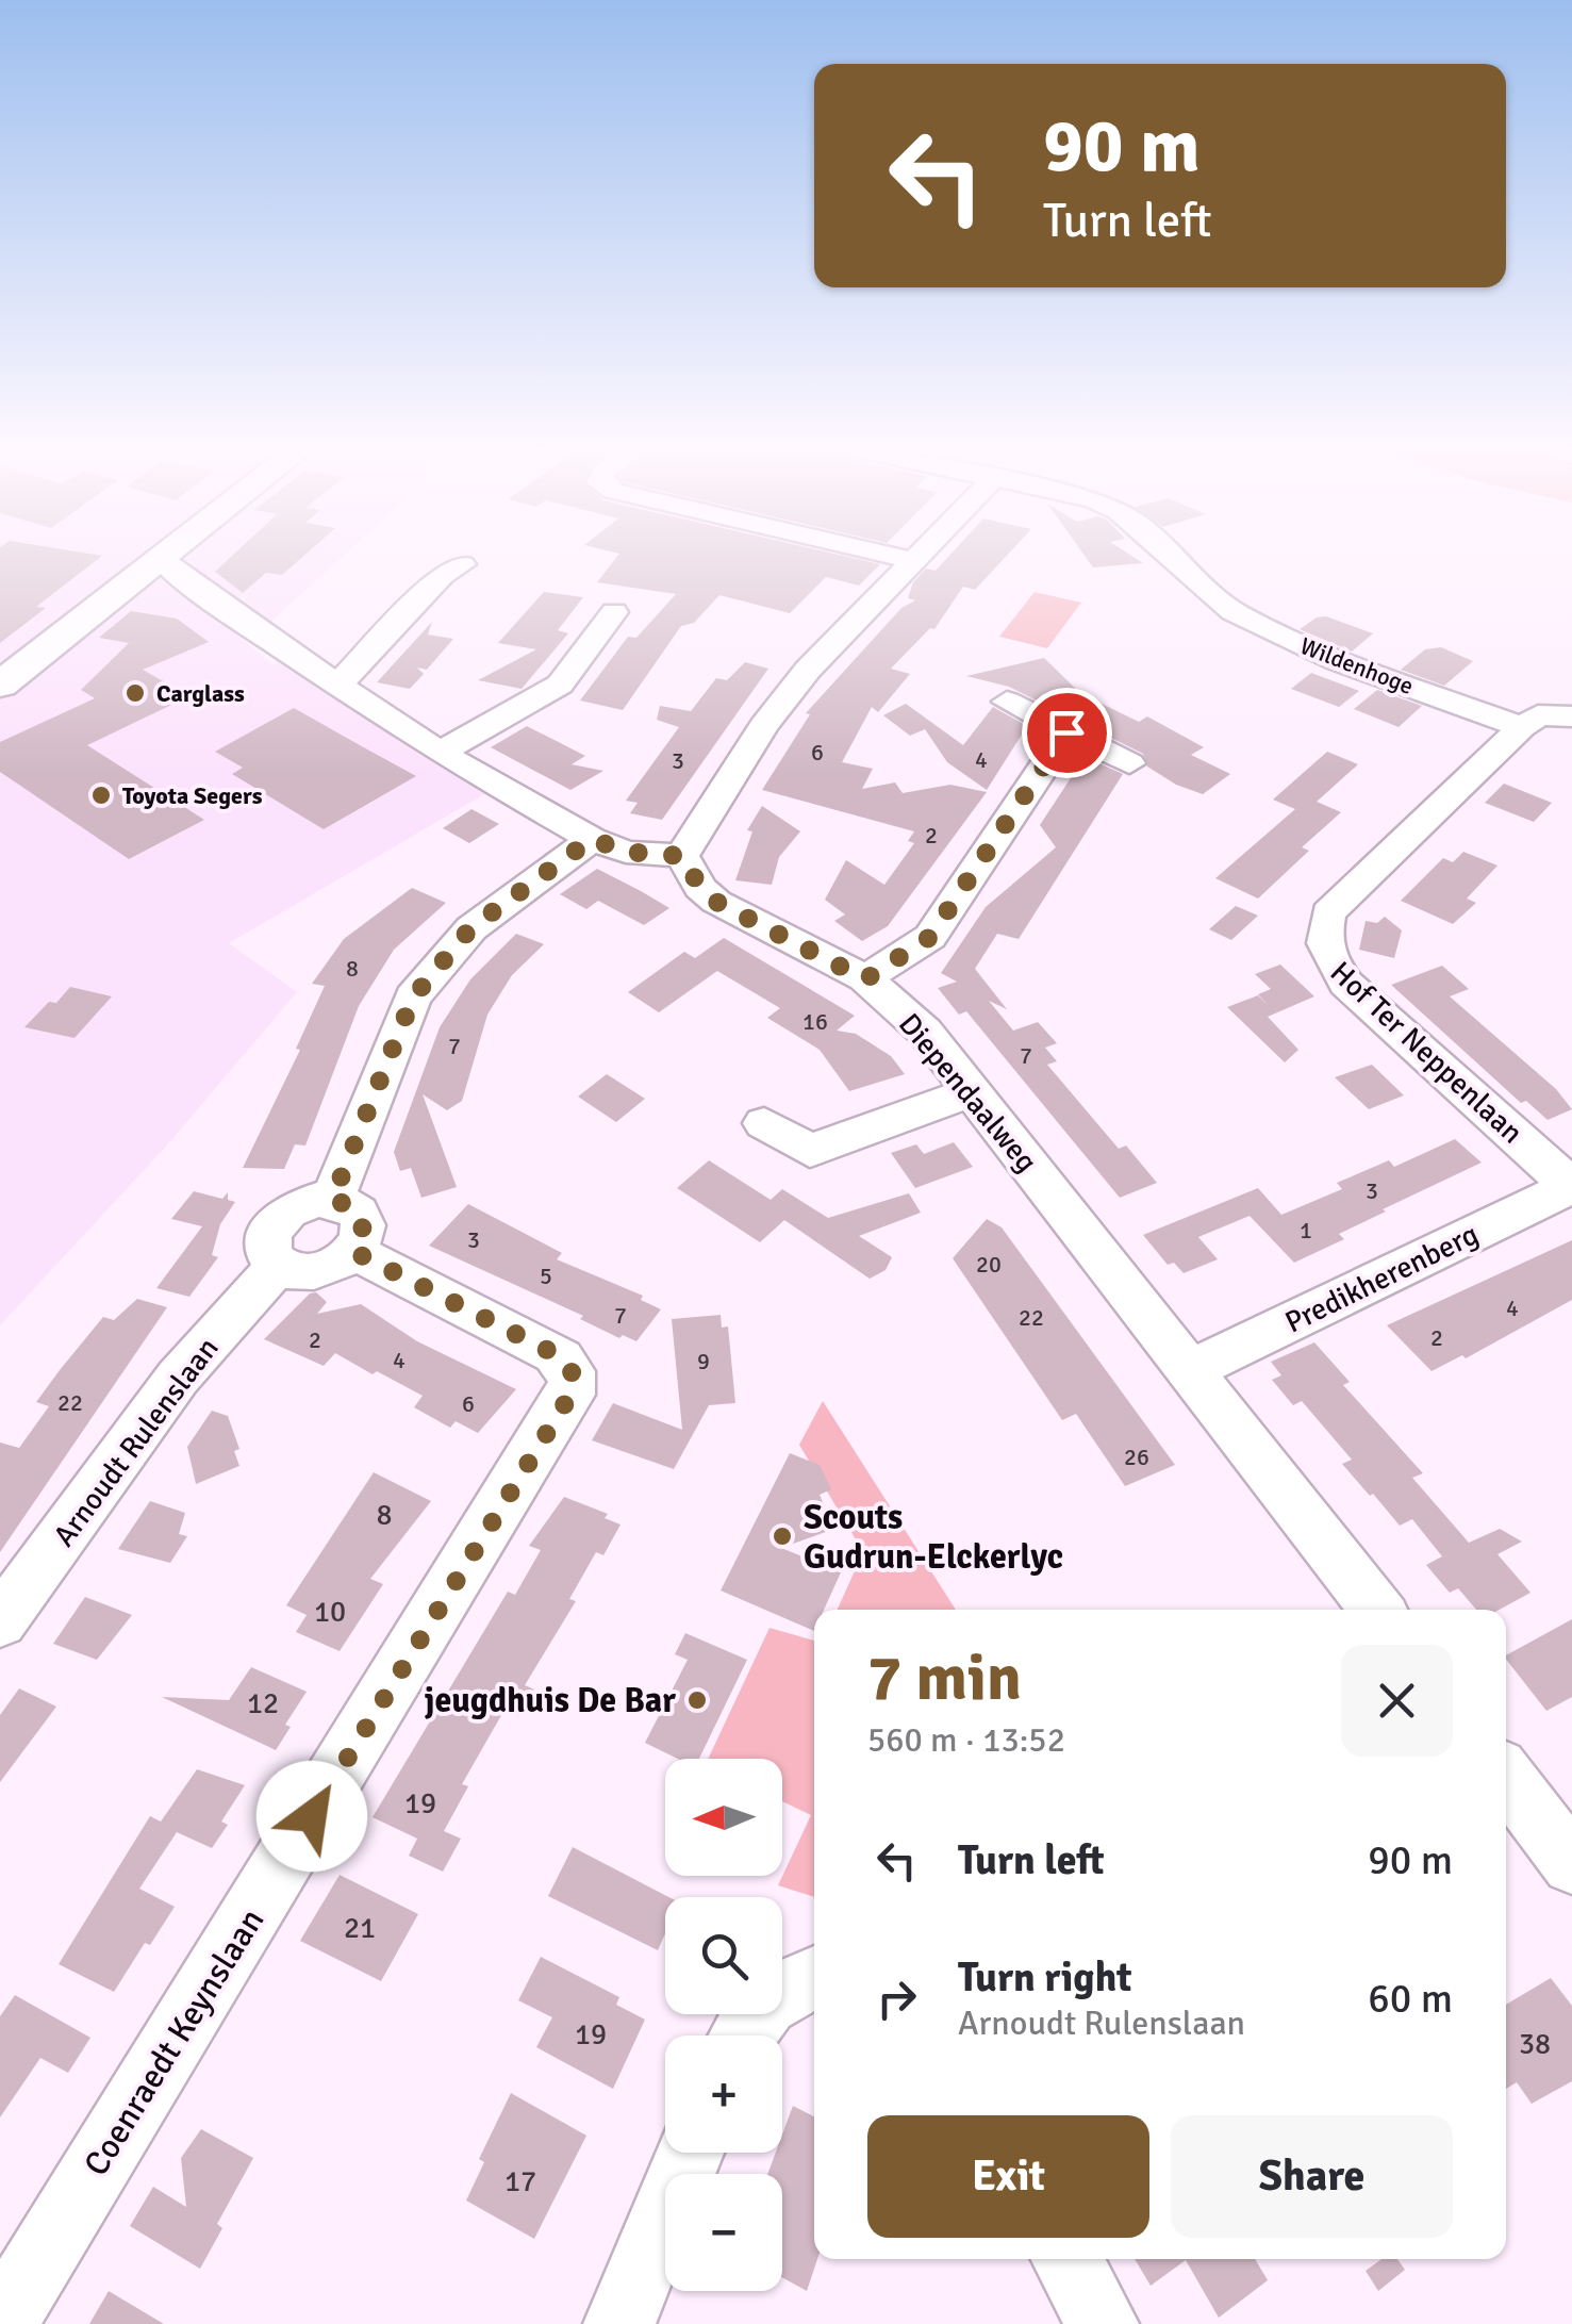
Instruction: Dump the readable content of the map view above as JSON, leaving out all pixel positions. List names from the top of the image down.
{
  "streets": {
    "street": [
      "Wildenhoge",
      "Hof Ter Neppenlaan",
      "Diependaalweg",
      "Predikherenberg",
      "Arnoudt Rulenslaan",
      "Coenraedt Keynslaan"
    ]
  },
  "crossings": [
    ["Wildenhoge", "Hof Ter Neppenlaan"],
    ["Hof Ter Neppenlaan", "Predikherenberg"],
    ["Diependaalweg", "Predikherenberg"],
    ["Arnoudt Rulenslaan", "Coenraedt Keynslaan"]
  ],
  "places": [
    "Carglass",
    "Toyota Segers",
    "Scouts Gudrun-Elckerlyc",
    "jeugdhuis De Bar"
  ],
  "house_numbers": [
    "6",
    "4",
    "3",
    "2",
    "8",
    "16",
    "7",
    "7",
    "3",
    "1",
    "3",
    "20",
    "5",
    "4",
    "7",
    "22",
    "2",
    "2",
    "4",
    "9",
    "22",
    "6",
    "26",
    "8",
    "10",
    "12",
    "19",
    "21",
    "19",
    "38",
    "17"
  ],
  "north": "left",
  "page": {
    "turn": ["90 m", "Turn left"],
    "heading": ["7 min", "560 m · 13:52"],
    "map_buttons": ["+", "−"],
    "list": [
      {
        "name": "Turn left",
        "value": "90 m"
      },
      {
        "name": "Turn right",
        "note": "Arnoudt Rulenslaan",
        "value": "60 m"
      }
    ],
    "buttons": ["Exit", "Share"]
  }
}
